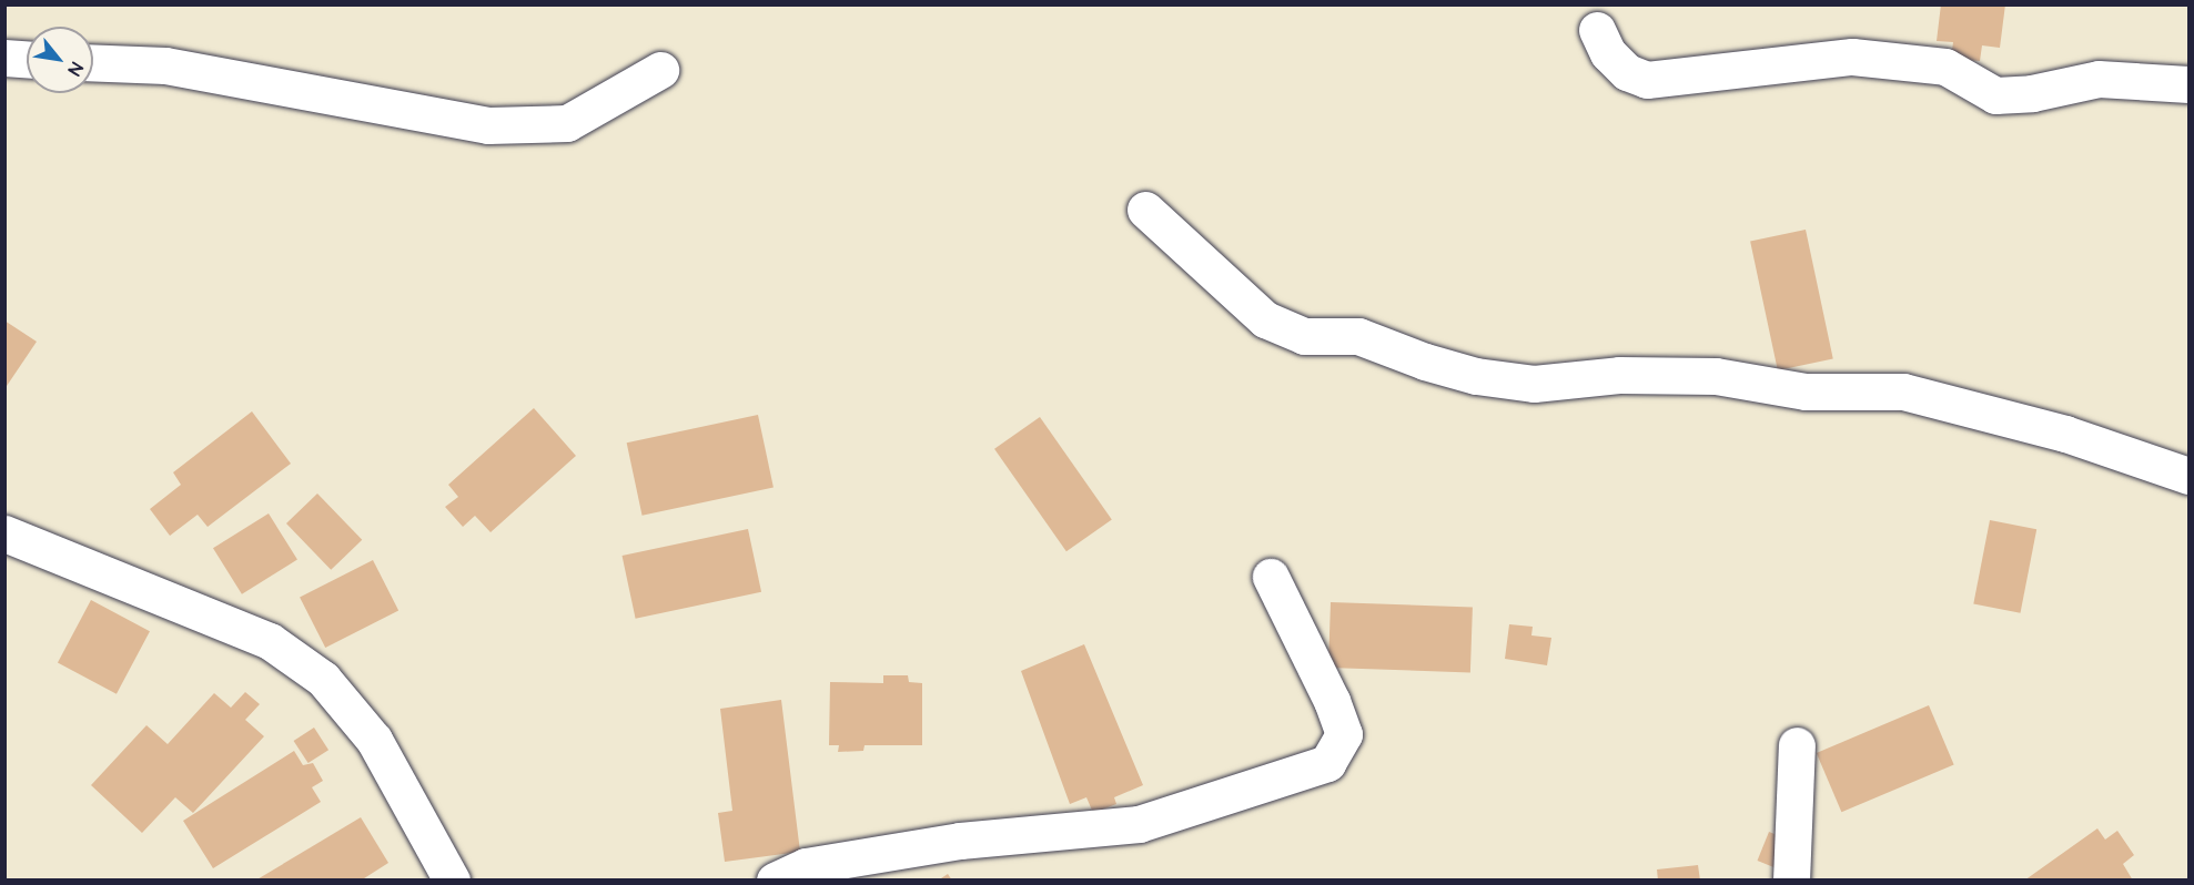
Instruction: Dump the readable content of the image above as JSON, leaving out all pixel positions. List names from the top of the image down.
{
  "north": "bottom right"
}
